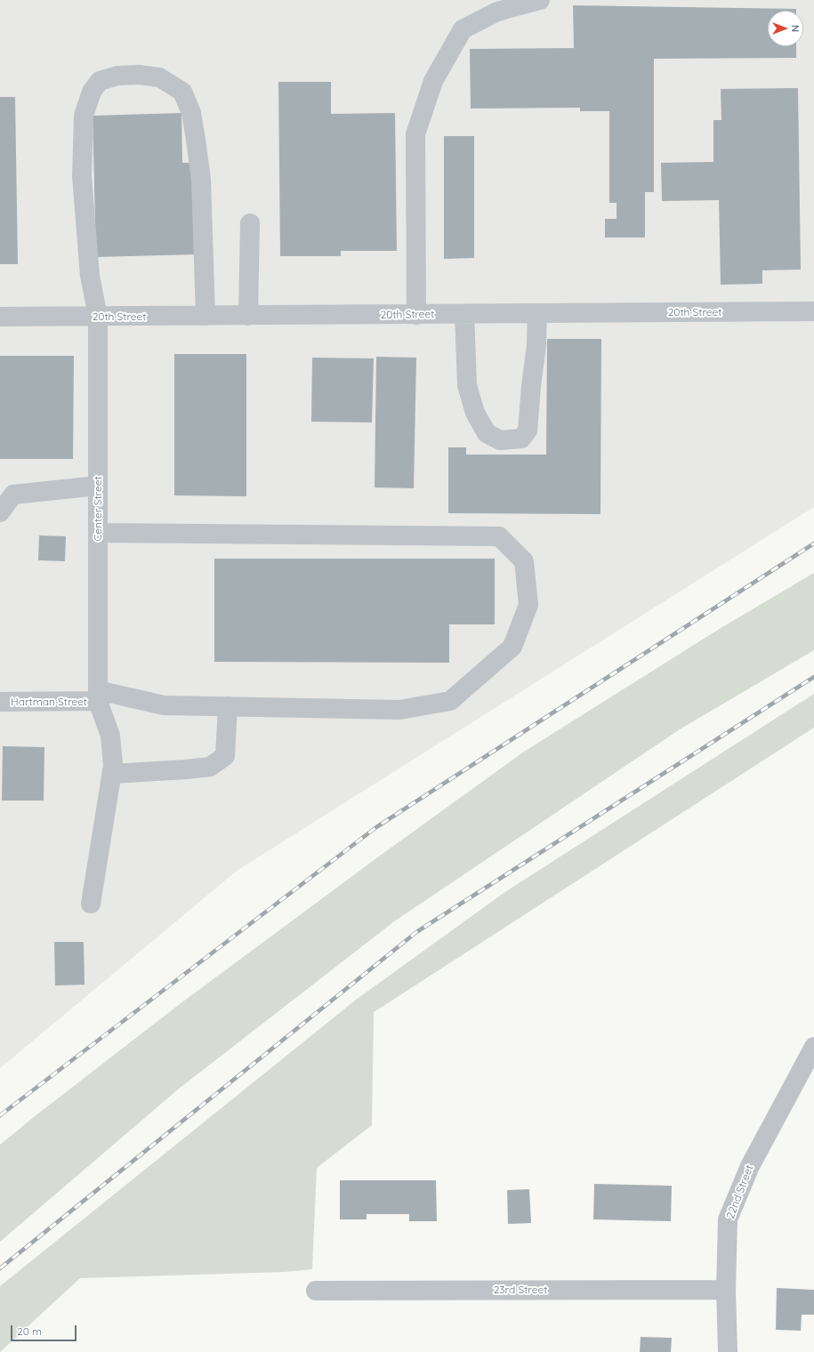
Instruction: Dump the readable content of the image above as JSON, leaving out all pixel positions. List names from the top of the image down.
{
  "streets": {
    "street": [
      "20th Street",
      "Center Street",
      "Hartman Street",
      "22nd Street",
      "23rd Street"
    ]
  },
  "crossings": [
    ["20th Street", "Center Street"],
    ["Center Street", "Hartman Street"],
    ["22nd Street", "23rd Street"]
  ],
  "scale_bar": "20 m",
  "north": "right"
}
